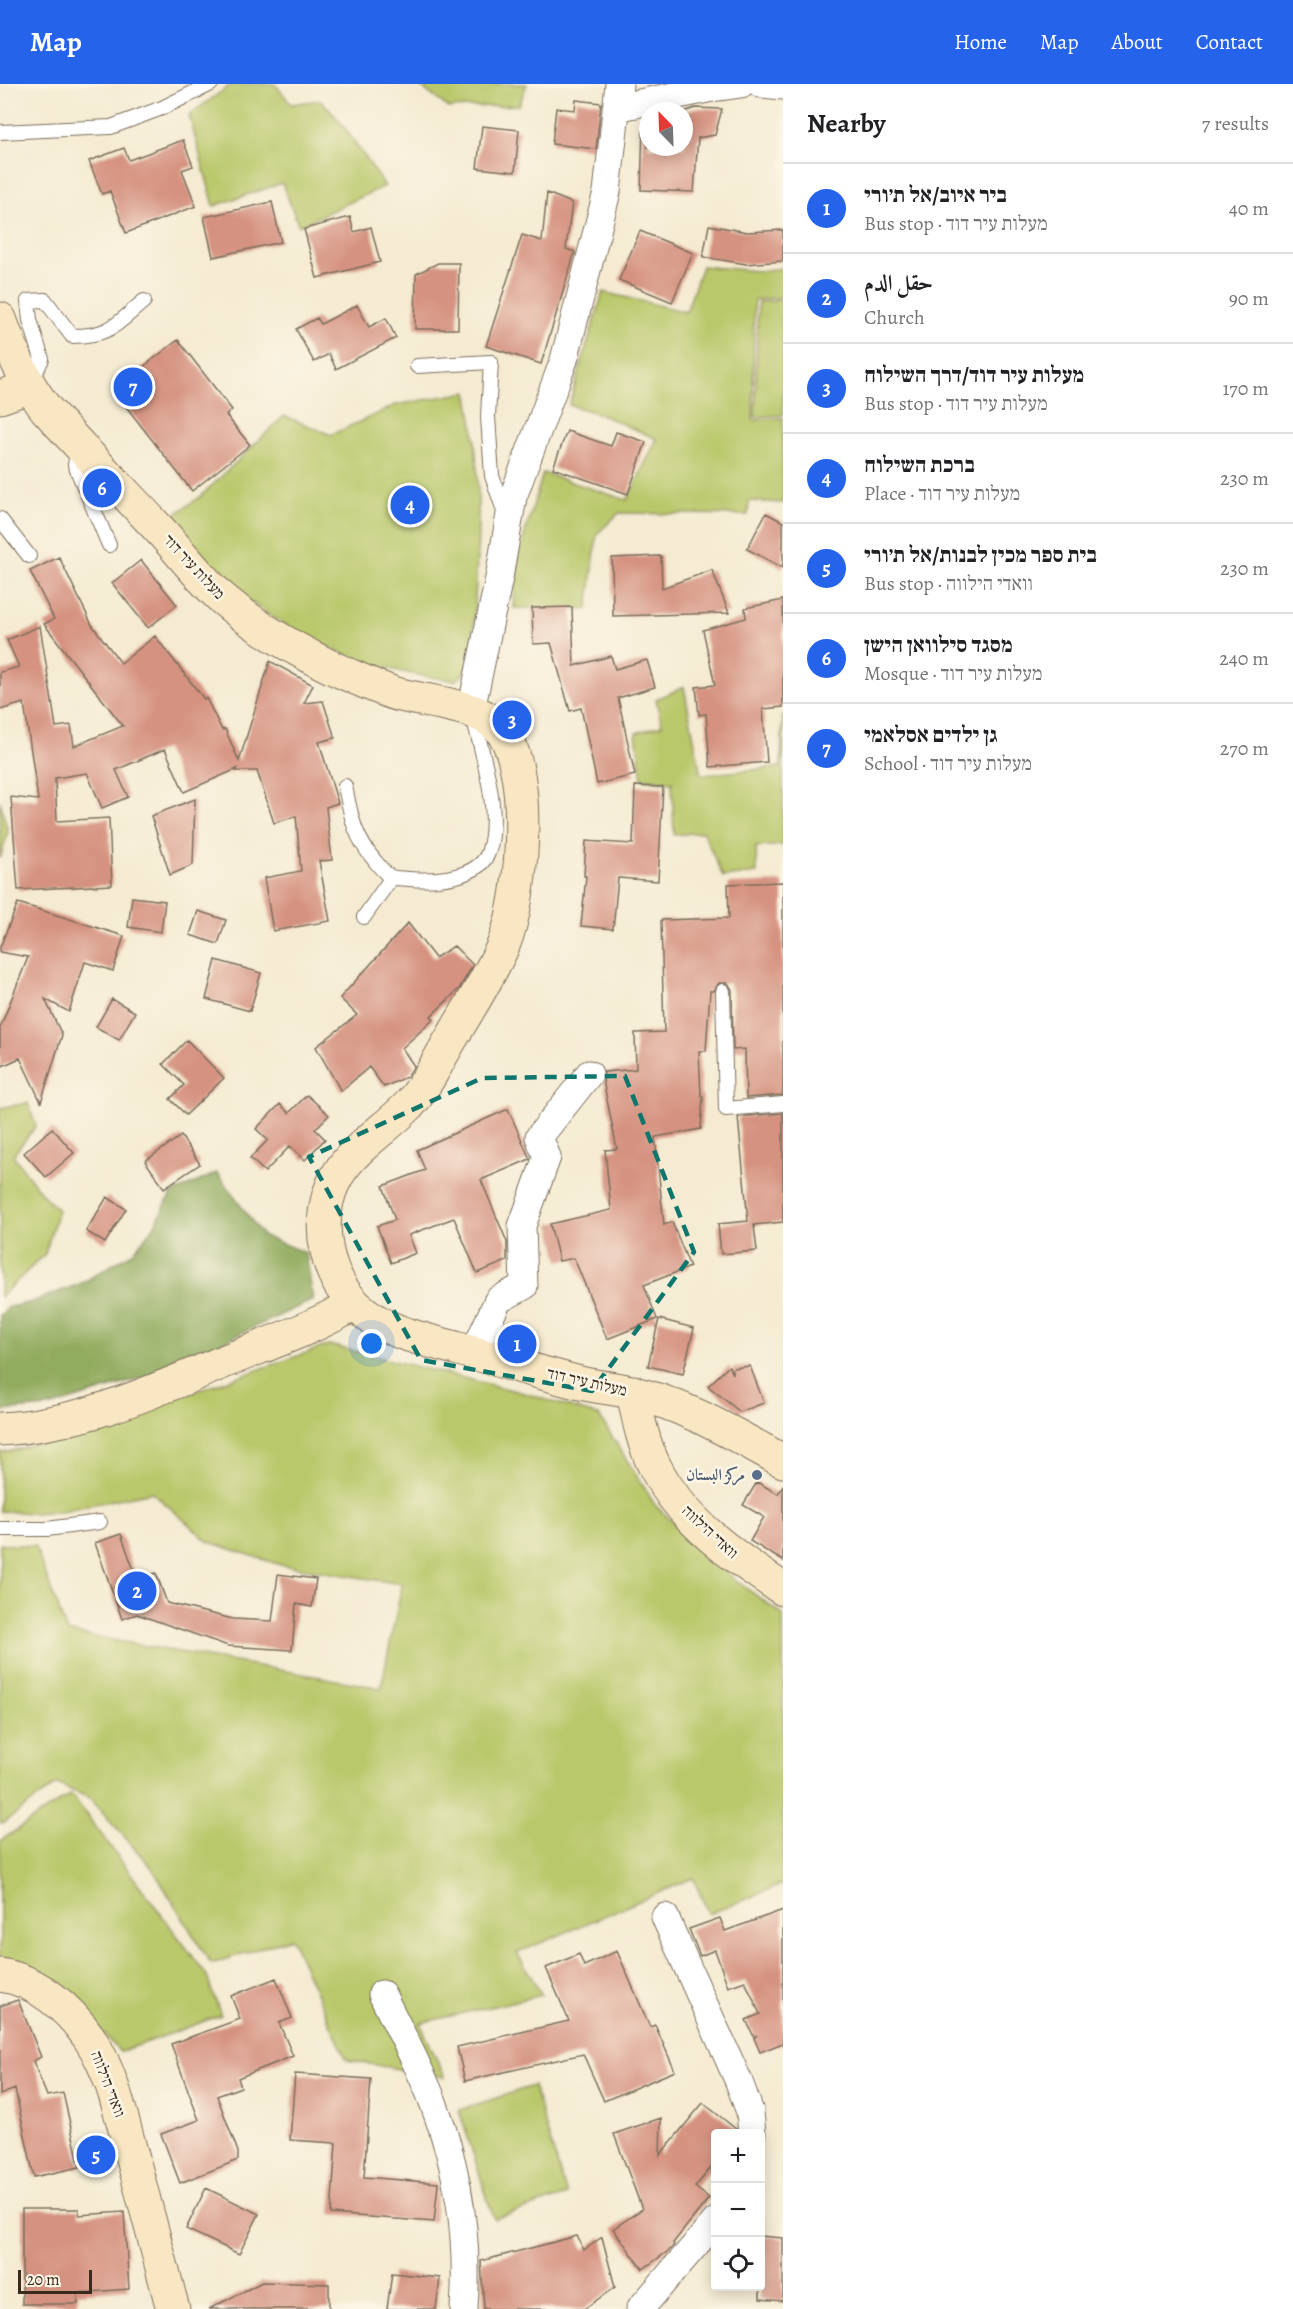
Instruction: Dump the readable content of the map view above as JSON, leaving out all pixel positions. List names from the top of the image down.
{
  "streets": {
    "street": ["מעלות עיר דוד", "וואדי הילווה"]
  },
  "crossings": [
    ["מעלות עיר דוד", "וואדי הילווה"]
  ],
  "places": ["مركز البستان"],
  "scale_bar": "20 m",
  "north": "top left",
  "page": {
    "header": "Map",
    "nav": [
      "Home",
      "Map",
      "About",
      "Contact"
    ],
    "heading": ["Nearby", "7 results"],
    "list": [
      {
        "mark": "1",
        "name": "ביר איוב/אל ת׳ורי",
        "note": "Bus stop · מעלות עיר דוד",
        "value": "40 m"
      },
      {
        "mark": "2",
        "name": "حقل الدم",
        "note": "Church",
        "value": "90 m"
      },
      {
        "mark": "3",
        "name": "מעלות עיר דוד/דרך השילוח",
        "note": "Bus stop · מעלות עיר דוד",
        "value": "170 m"
      },
      {
        "mark": "4",
        "name": "ברכת השילוח",
        "note": "Place · מעלות עיר דוד",
        "value": "230 m"
      },
      {
        "mark": "5",
        "name": "בית ספר מכין לבנות/אל ת׳ורי",
        "note": "Bus stop · וואדי הילווה",
        "value": "230 m"
      },
      {
        "mark": "6",
        "name": "מסגד סילוואן הישן",
        "note": "Mosque · מעלות עיר דוד",
        "value": "240 m"
      },
      {
        "mark": "7",
        "name": "גן ילדים אסלאמי",
        "note": "School · מעלות עיר דוד",
        "value": "270 m"
      }
    ],
    "pins": [
      "7",
      "6",
      "4",
      "3",
      "1",
      "2",
      "5"
    ],
    "map_buttons": ["+", "−"],
    "scale": "20 m"
  }
}
